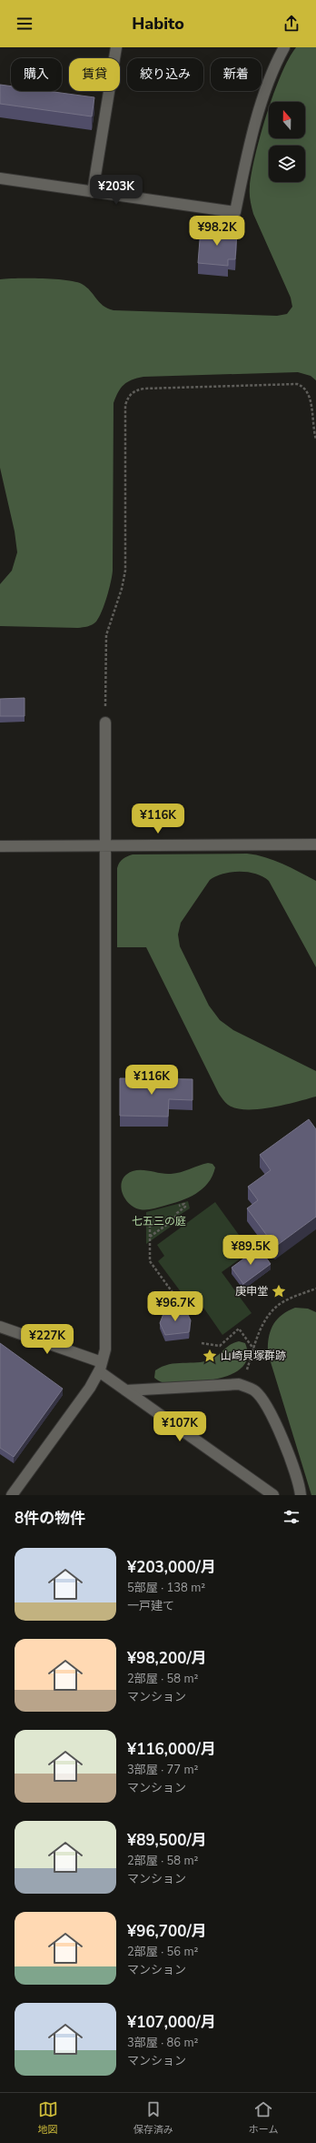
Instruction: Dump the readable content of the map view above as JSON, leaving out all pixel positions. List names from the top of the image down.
{
  "parks": ["七五三の庭"],
  "places": {
    "place": ["庚申堂", "山崎貝塚群跡"]
  },
  "north": "top",
  "page": {
    "header": "Habito",
    "chip": [
      "購入",
      "賃貸",
      "絞り込み",
      "新着"
    ],
    "price": [
      "¥203K",
      "¥98.2K",
      "¥116K",
      "¥116K",
      "¥89.5K",
      "¥96.7K",
      "¥227K",
      "¥107K"
    ],
    "heading": "8件の物件",
    "list": [
      {
        "name": "¥203,000/月",
        "note": "5部屋 · 138 m² · 一戸建て"
      },
      {
        "name": "¥98,200/月",
        "note": "2部屋 · 58 m² · マンション"
      },
      {
        "name": "¥116,000/月",
        "note": "3部屋 · 77 m² · マンション"
      },
      {
        "name": "¥89,500/月",
        "note": "2部屋 · 58 m² · マンション"
      },
      {
        "name": "¥96,700/月",
        "note": "2部屋 · 56 m² · マンション"
      },
      {
        "name": "¥107,000/月",
        "note": "3部屋 · 86 m² · マンション"
      }
    ],
    "tabs": ["地図", "保存済み", "ホーム"]
  }
}
